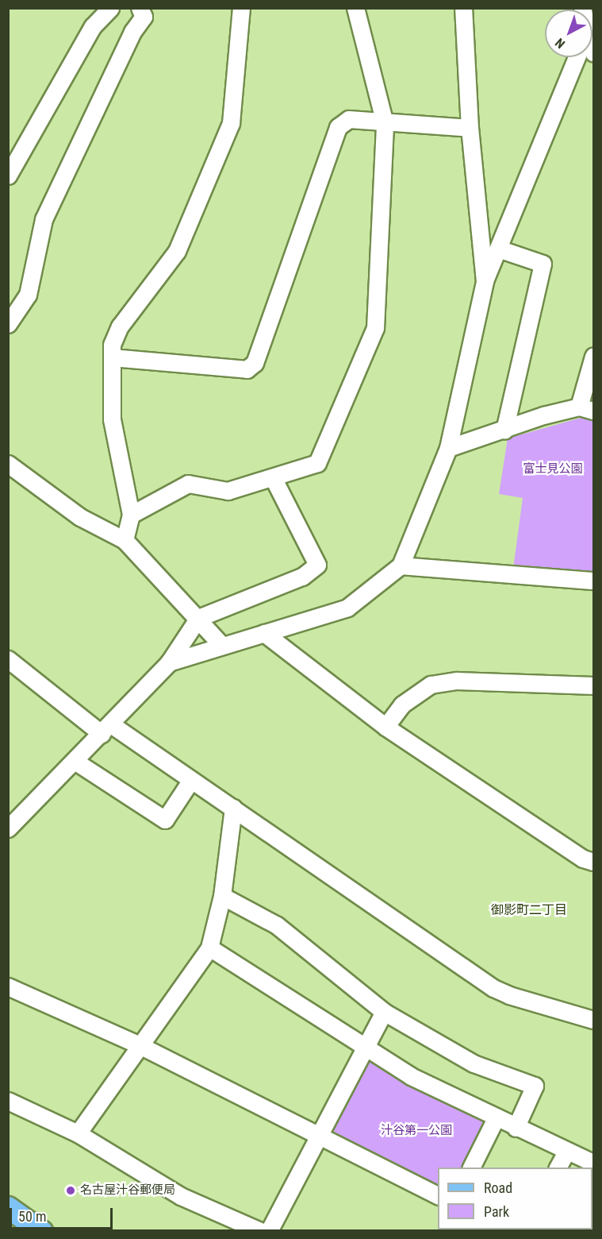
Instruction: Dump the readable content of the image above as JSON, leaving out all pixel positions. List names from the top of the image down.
{
  "districts": ["御影町二丁目"],
  "parks": ["富士見公園", "汁谷第一公園"],
  "places": ["名古屋汁谷郵便局"],
  "legend": ["Road", "Park"],
  "scale_bar": "50 m",
  "north": "bottom left"
}
